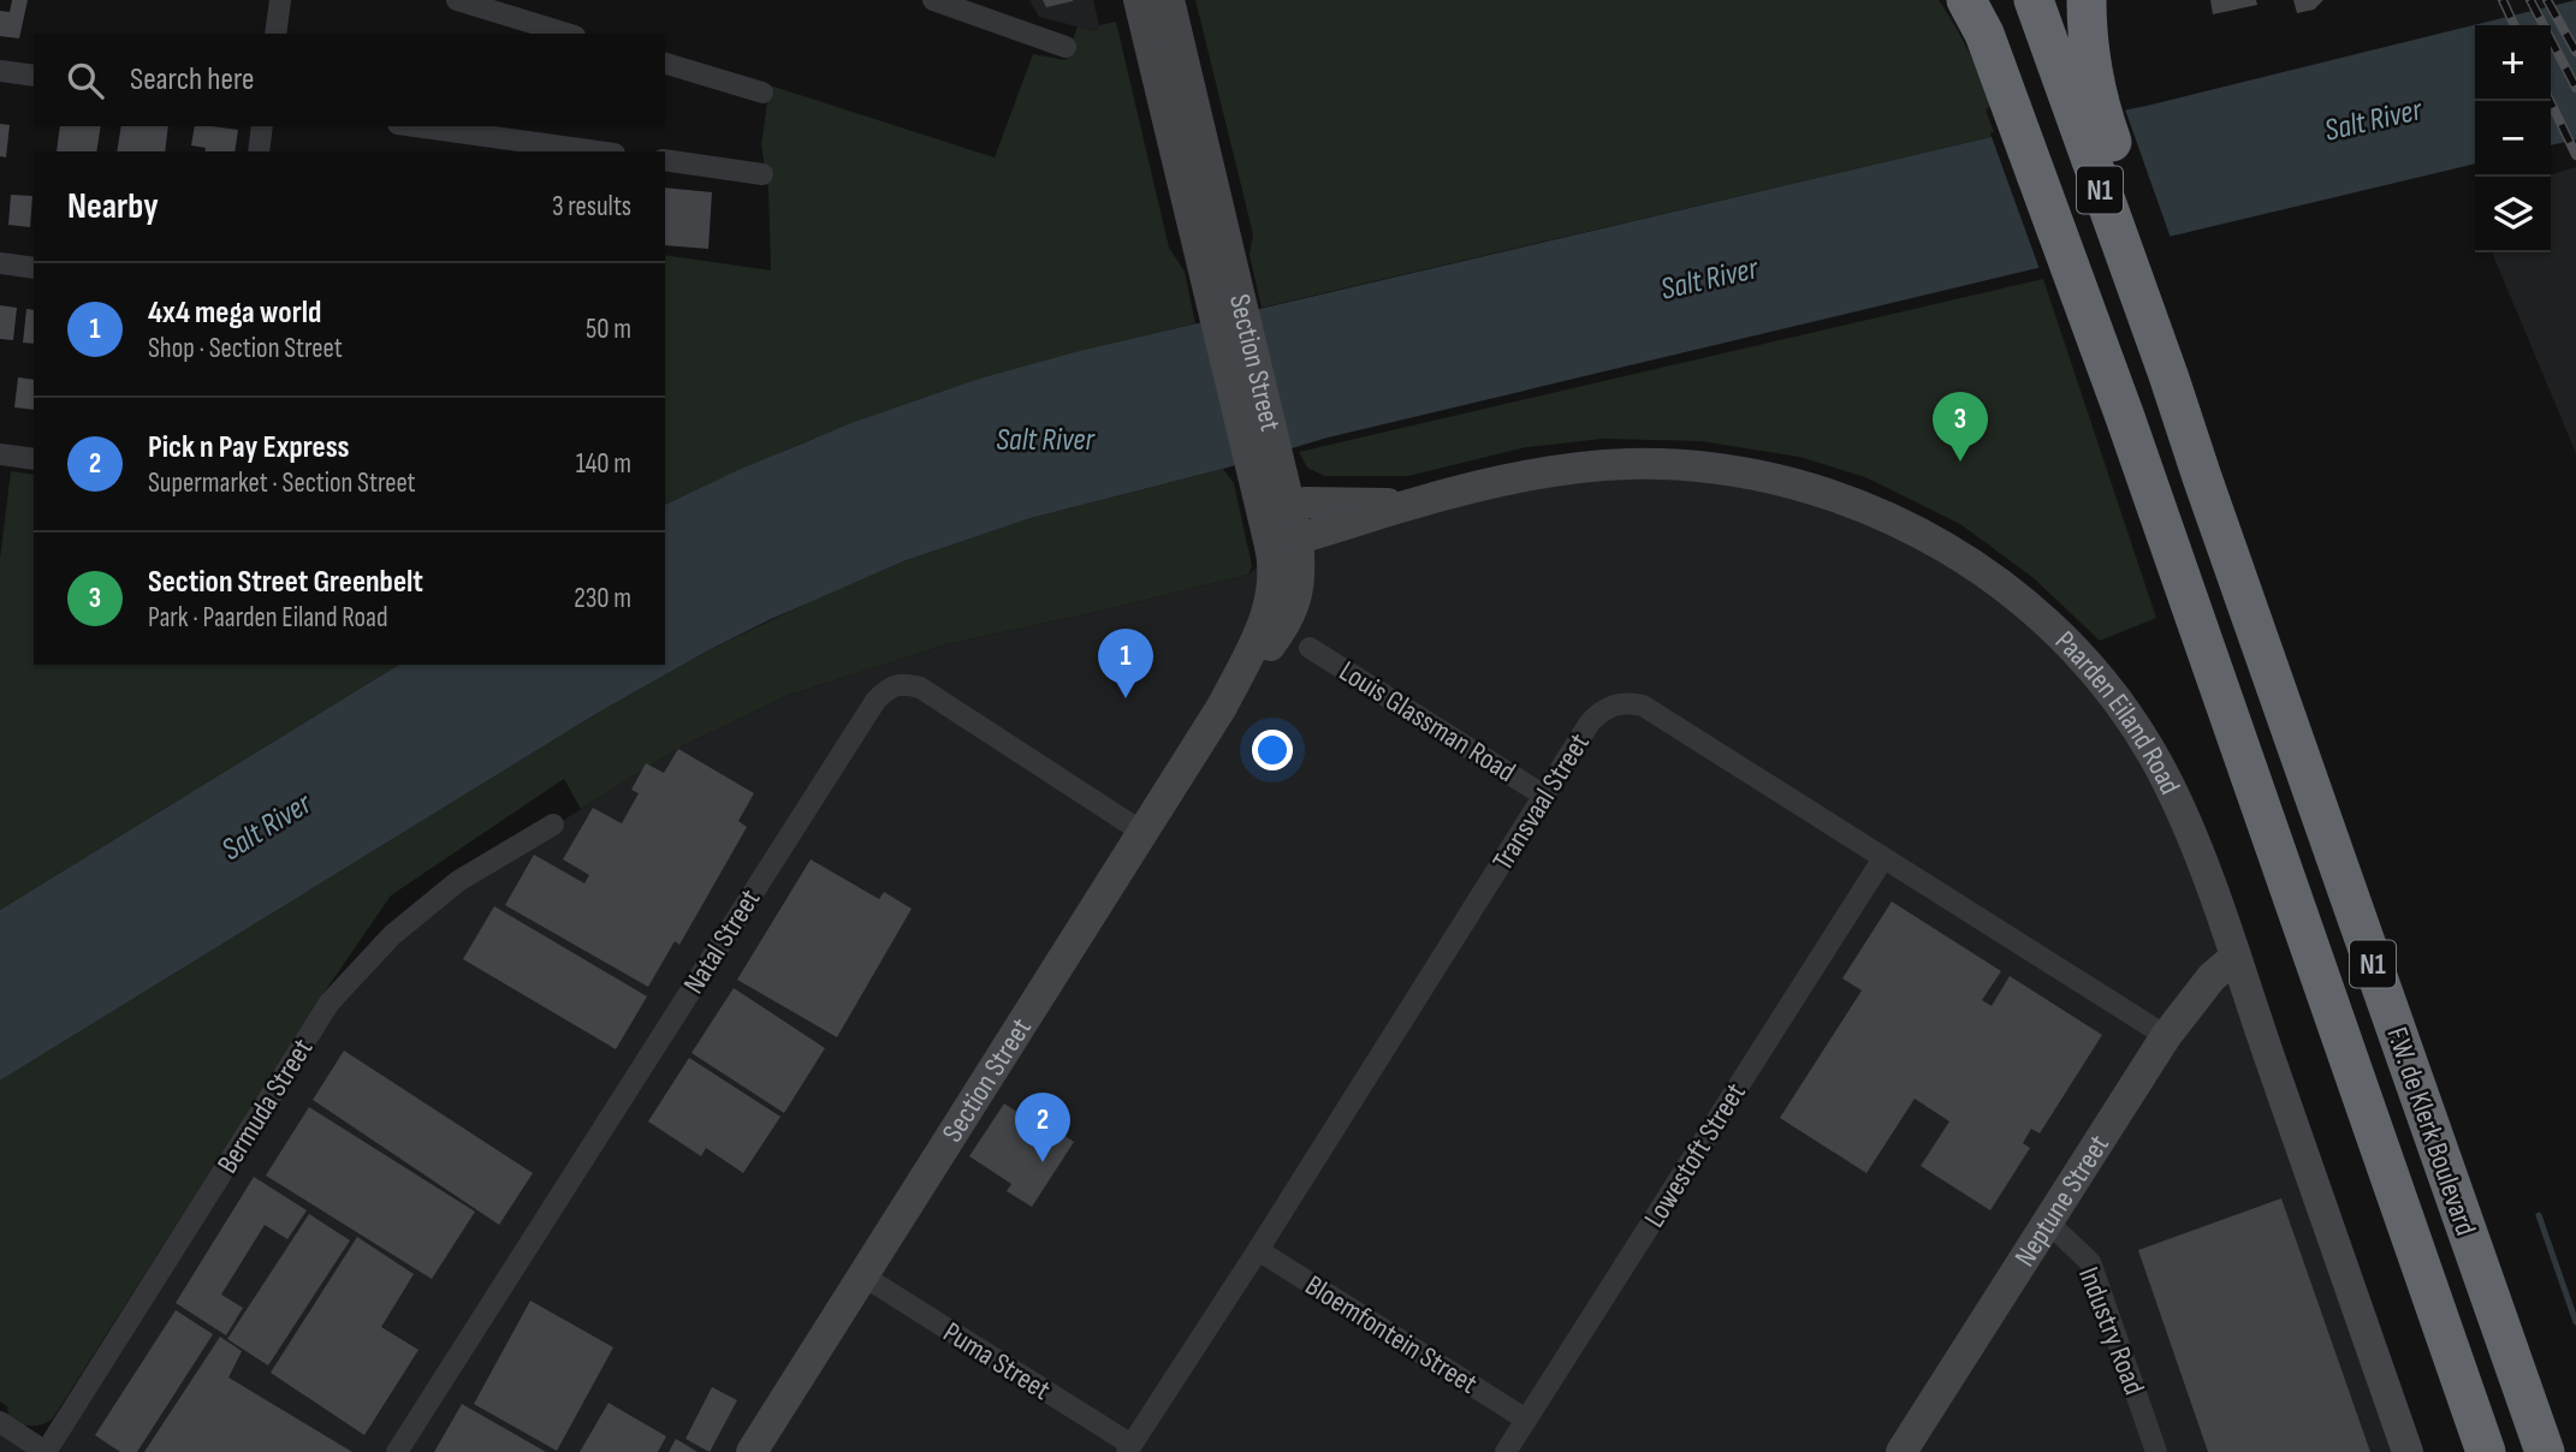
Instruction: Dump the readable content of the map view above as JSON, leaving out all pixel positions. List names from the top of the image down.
{
  "streets": {
    "highway": ["N1", "F.W. de Klerk Boulevard"],
    "street": [
      "Section Street",
      "Paarden Eiland Road",
      "Louis Glassman Road",
      "Transvaal Street",
      "Natal Street",
      "Bermuda Street",
      "Lowestoft Street",
      "Neptune Street",
      "Industry Road",
      "Bloemfontein Street",
      "Puma Street"
    ]
  },
  "crossings": [
    ["N1", "F.W. de Klerk Boulevard"],
    ["Section Street", "Paarden Eiland Road"],
    ["Section Street", "Natal Street"],
    ["Section Street", "Puma Street"],
    ["Paarden Eiland Road", "Neptune Street"],
    ["Louis Glassman Road", "Transvaal Street"],
    ["Transvaal Street", "Lowestoft Street"],
    ["Transvaal Street", "Neptune Street"],
    ["Transvaal Street", "Bloemfontein Street"],
    ["Transvaal Street", "Puma Street"],
    ["Lowestoft Street", "Bloemfontein Street"],
    ["Neptune Street", "Industry Road"]
  ],
  "water": ["Salt River"],
  "page": {
    "map_buttons": ["+", "−"],
    "search": "Search here",
    "heading": ["Nearby", "3 results"],
    "list": [
      {
        "mark": "1",
        "name": "4x4 mega world",
        "note": "Shop · Section Street",
        "value": "50 m"
      },
      {
        "mark": "2",
        "name": "Pick n Pay Express",
        "note": "Supermarket · Section Street",
        "value": "140 m"
      },
      {
        "mark": "3",
        "name": "Section Street Greenbelt",
        "note": "Park · Paarden Eiland Road",
        "value": "230 m"
      }
    ],
    "pins": ["3", "1", "2"]
  }
}
